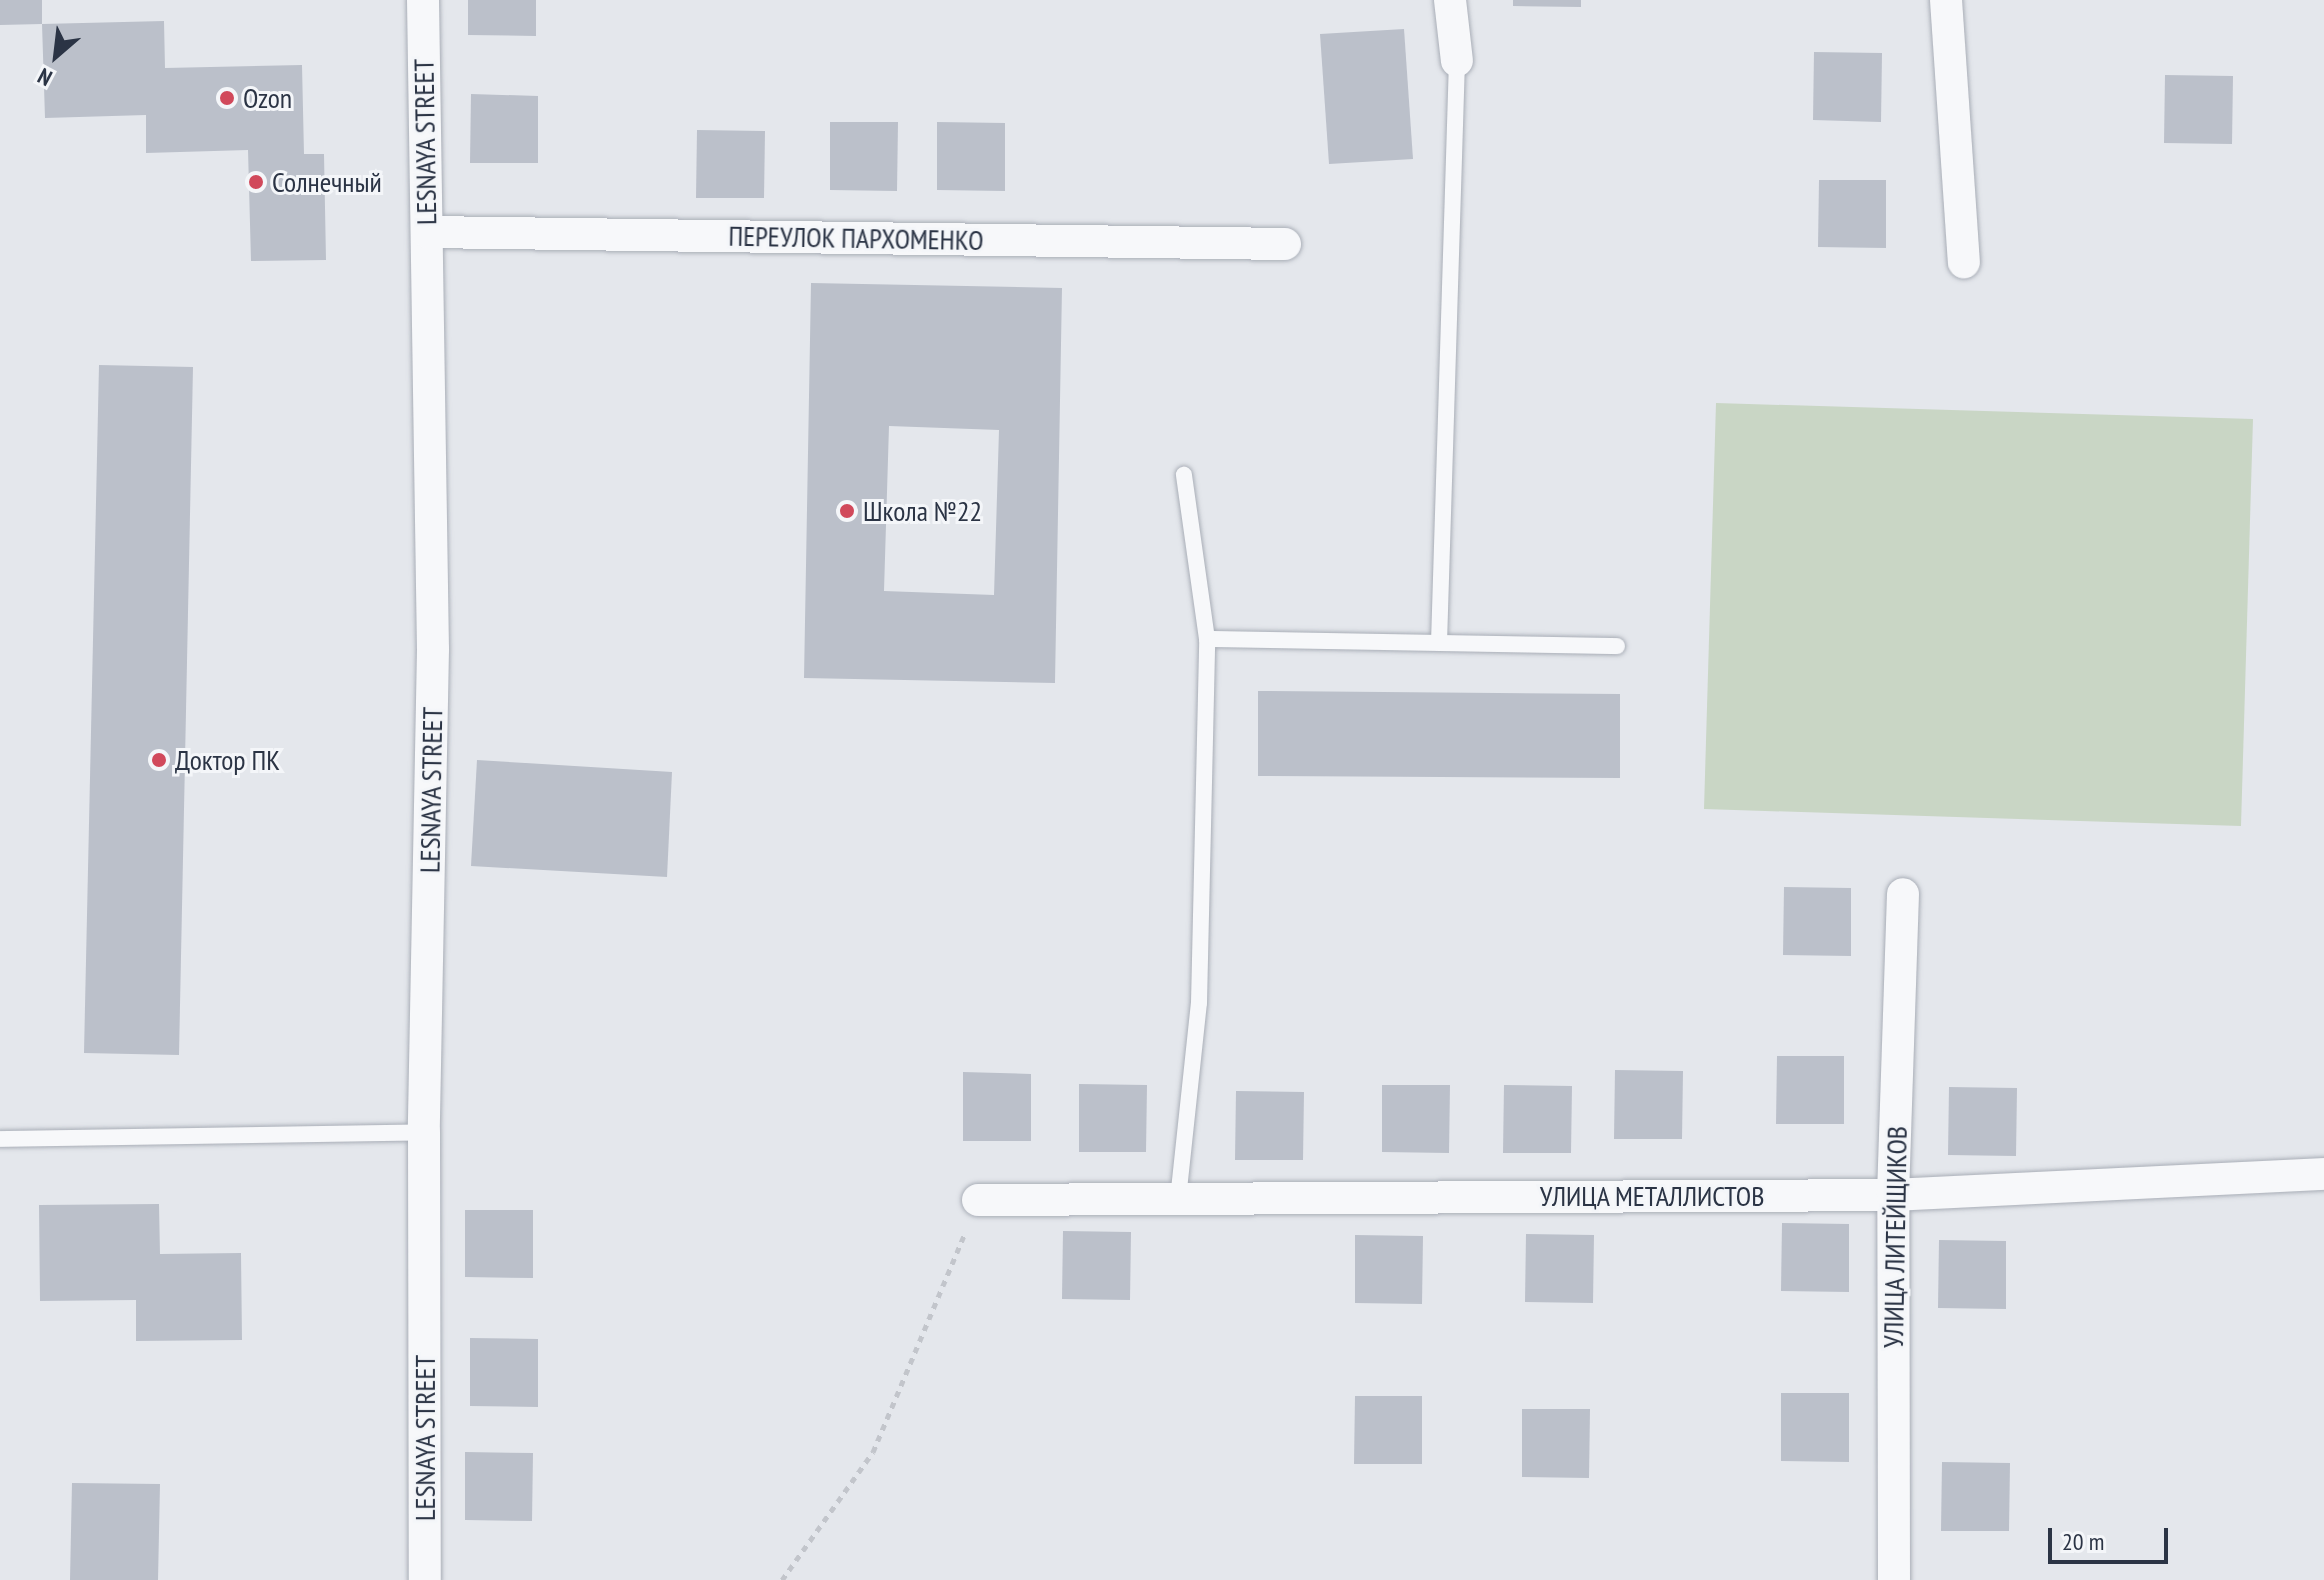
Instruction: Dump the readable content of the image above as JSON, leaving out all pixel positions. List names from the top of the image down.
{
  "streets": {
    "street": [
      "LESNAYA STREET",
      "ПЕРЕУЛОК ПАРХОМЕНКО",
      "УЛИЦА МЕТАЛЛИСТОВ",
      "УЛИЦА ЛИТЕЙЩИКОВ"
    ]
  },
  "crossings": [
    ["LESNAYA STREET", "ПЕРЕУЛОК ПАРХОМЕНКО"],
    ["УЛИЦА МЕТАЛЛИСТОВ", "УЛИЦА ЛИТЕЙЩИКОВ"]
  ],
  "places": [
    "Ozon",
    "Солнечный",
    "Школа №22",
    "Доктор ПК"
  ],
  "scale_bar": "20 m",
  "north": "bottom left"
}
